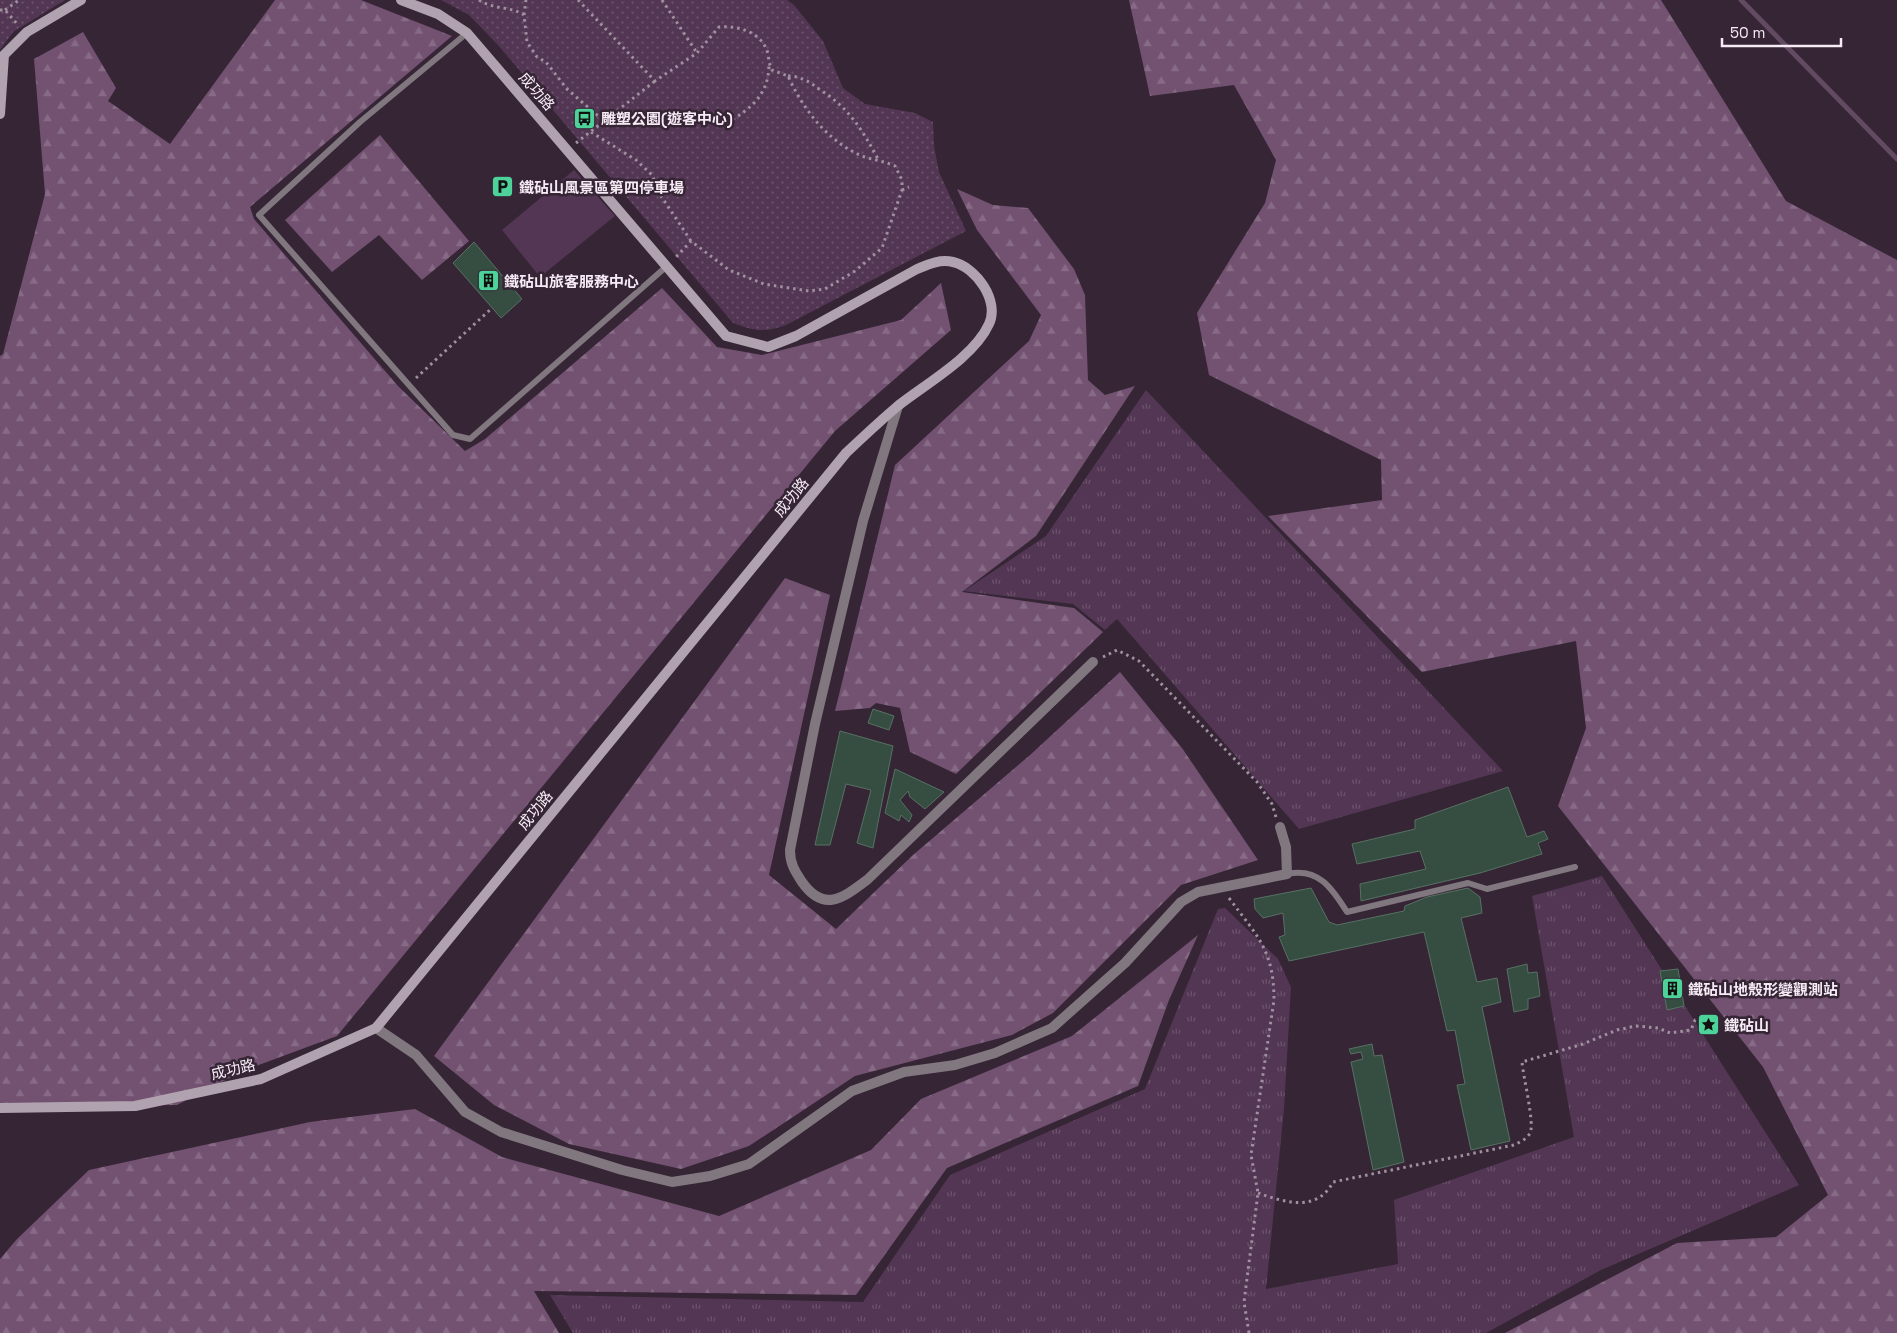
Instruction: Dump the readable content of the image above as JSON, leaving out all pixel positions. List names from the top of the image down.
{
  "streets": {
    "street": ["成功路"]
  },
  "places": {
    "bus stop": ["雕塑公園(遊客中心)"],
    "parking": ["鐵砧山風景區第四停車場"],
    "building": ["鐵砧山旅客服務中心", "鐵砧山地殼形變觀測站"],
    "place": ["鐵砧山"]
  },
  "scale_bar": "50 m"
}
